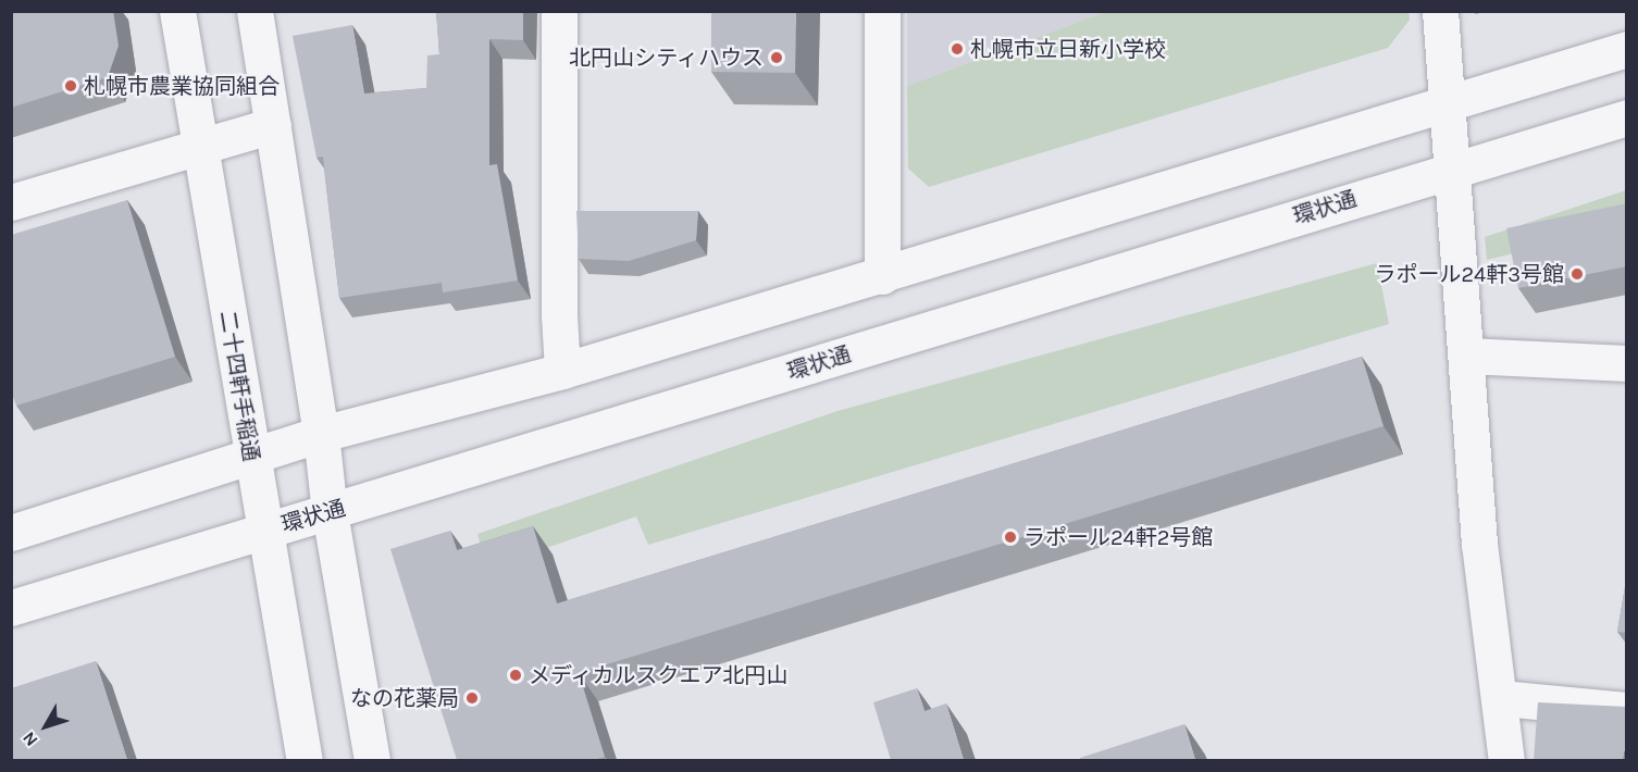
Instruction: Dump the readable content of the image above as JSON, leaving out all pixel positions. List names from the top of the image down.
{
  "streets": {
    "street": ["環状通", "二十四軒手稲通"]
  },
  "crossings": [
    ["環状通", "二十四軒手稲通"]
  ],
  "places": [
    "札幌市立日新小学校",
    "北円山シティハウス",
    "札幌市農業協同組合",
    "ラポール24軒3号館",
    "ラポール24軒2号館",
    "メディカルスクエア北円山",
    "なの花薬局"
  ],
  "north": "bottom left"
}
